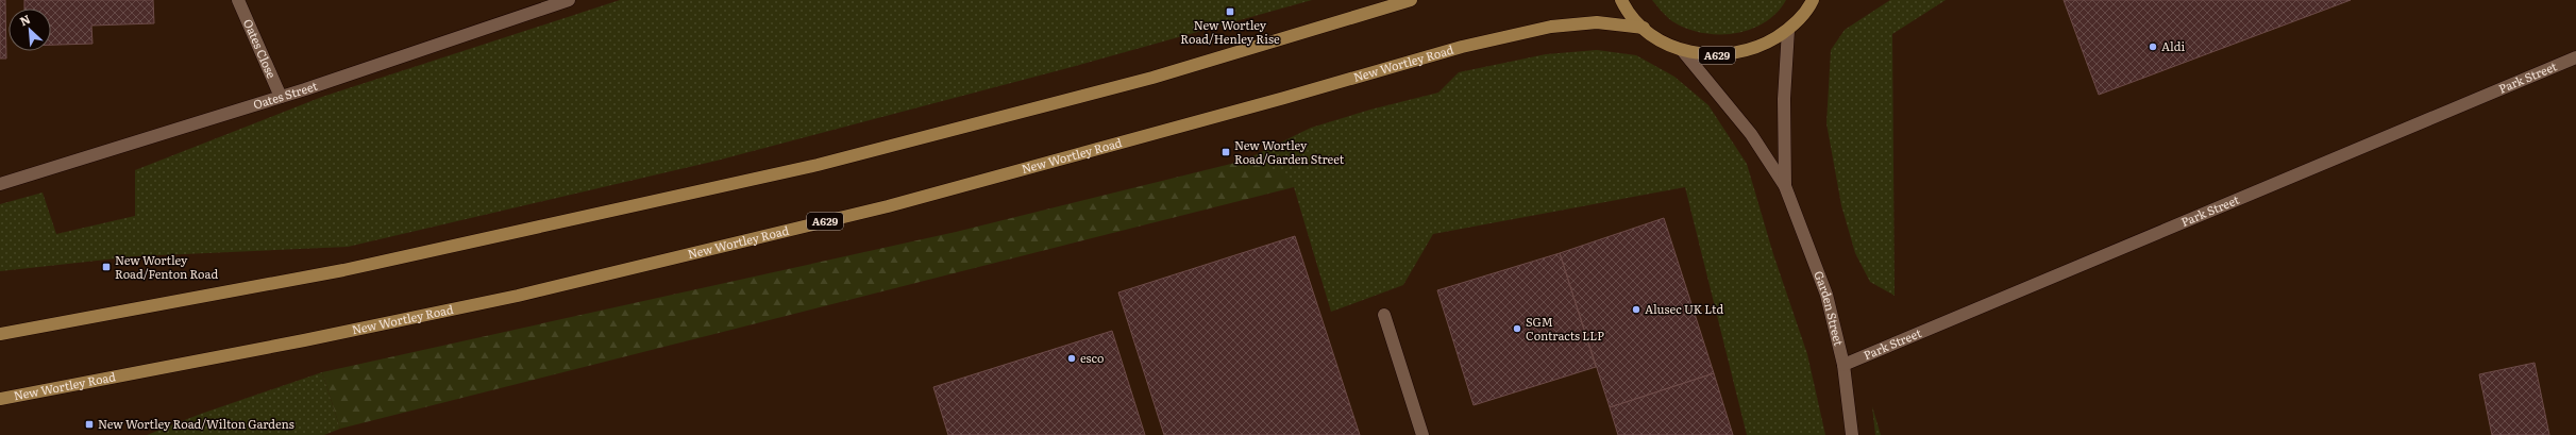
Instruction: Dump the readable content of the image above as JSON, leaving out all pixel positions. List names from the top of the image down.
{
  "streets": {
    "main road": ["A629", "New Wortley Road"],
    "street": [
      "Oates Close",
      "Park Street",
      "Oates Street",
      "Garden Street"
    ]
  },
  "crossings": [
    ["Oates Close", "Oates Street"],
    ["A629", "New Wortley Road"],
    ["A629", "Garden Street"],
    ["Park Street", "Garden Street"]
  ],
  "places": {
    "transit": [
      "New Wortley Road/Henley Rise",
      "New Wortley Road/Garden Street",
      "New Wortley Road/Fenton Road",
      "New Wortley Road/Wilton Gardens"
    ],
    "other": [
      "Aldi",
      "Alusec UK Ltd",
      "SGM Contracts LLP",
      "esco"
    ]
  },
  "north": "top left"
}
